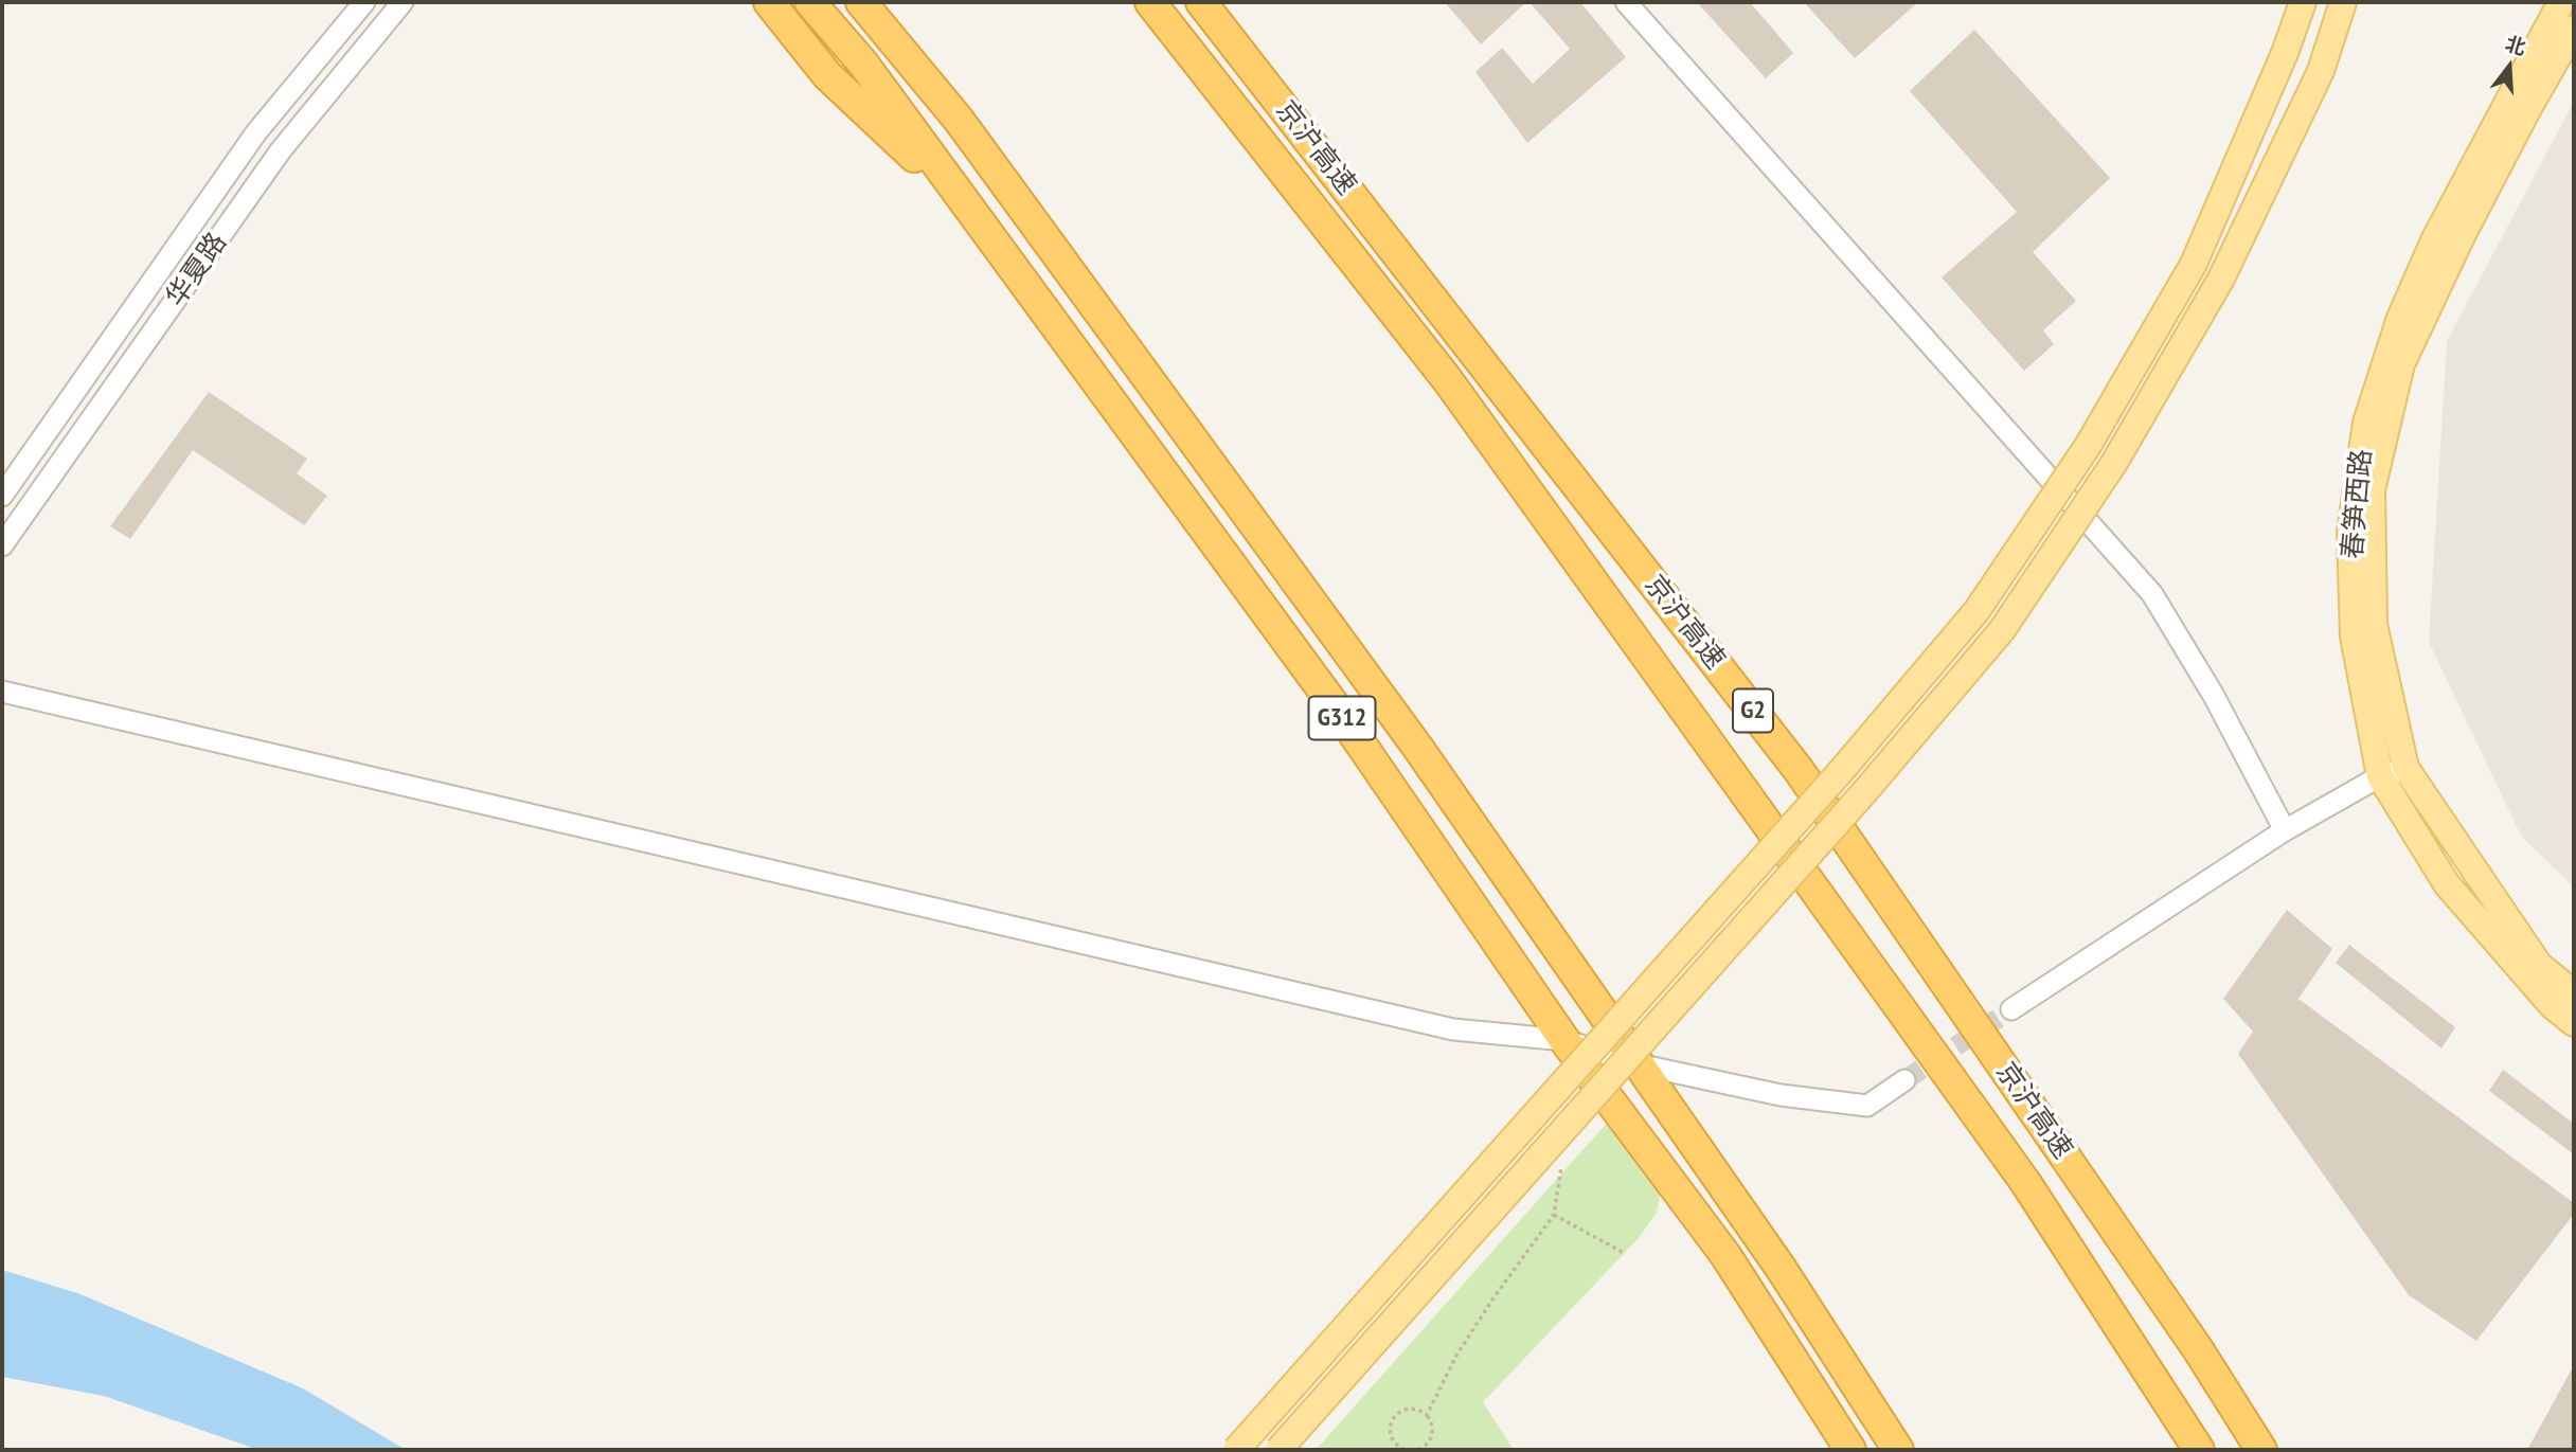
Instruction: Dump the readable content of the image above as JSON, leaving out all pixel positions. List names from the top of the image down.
{
  "streets": {
    "highway": ["京沪高速", "G2", "G312"],
    "main road": ["春笋西路"],
    "street": ["华夏路"]
  },
  "north": "top"
}
